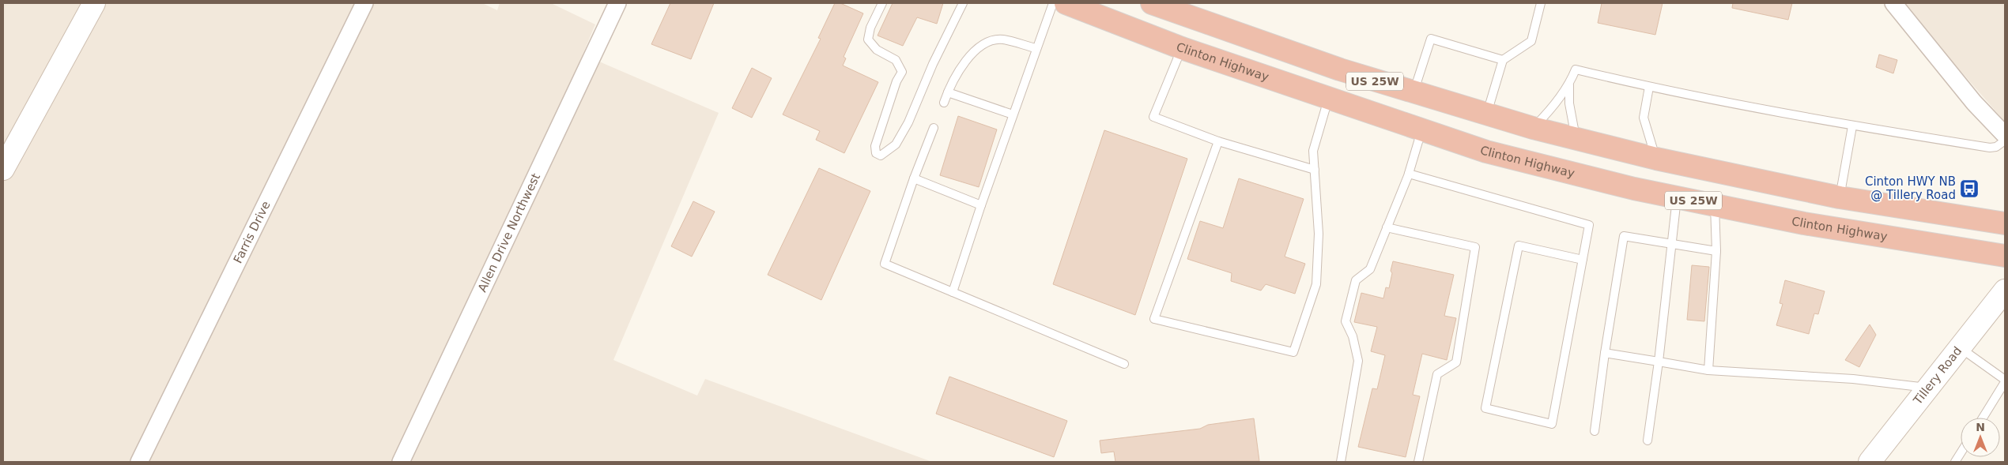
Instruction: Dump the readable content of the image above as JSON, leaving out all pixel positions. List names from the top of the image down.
{
  "streets": {
    "highway": ["Clinton Highway", "US 25W"],
    "main road": ["Tillery Road"],
    "street": ["Farris Drive", "Allen Drive Northwest"]
  },
  "places": {
    "bus stop": ["Cinton HWY NB @ Tillery Road"]
  },
  "north": "top"
}
